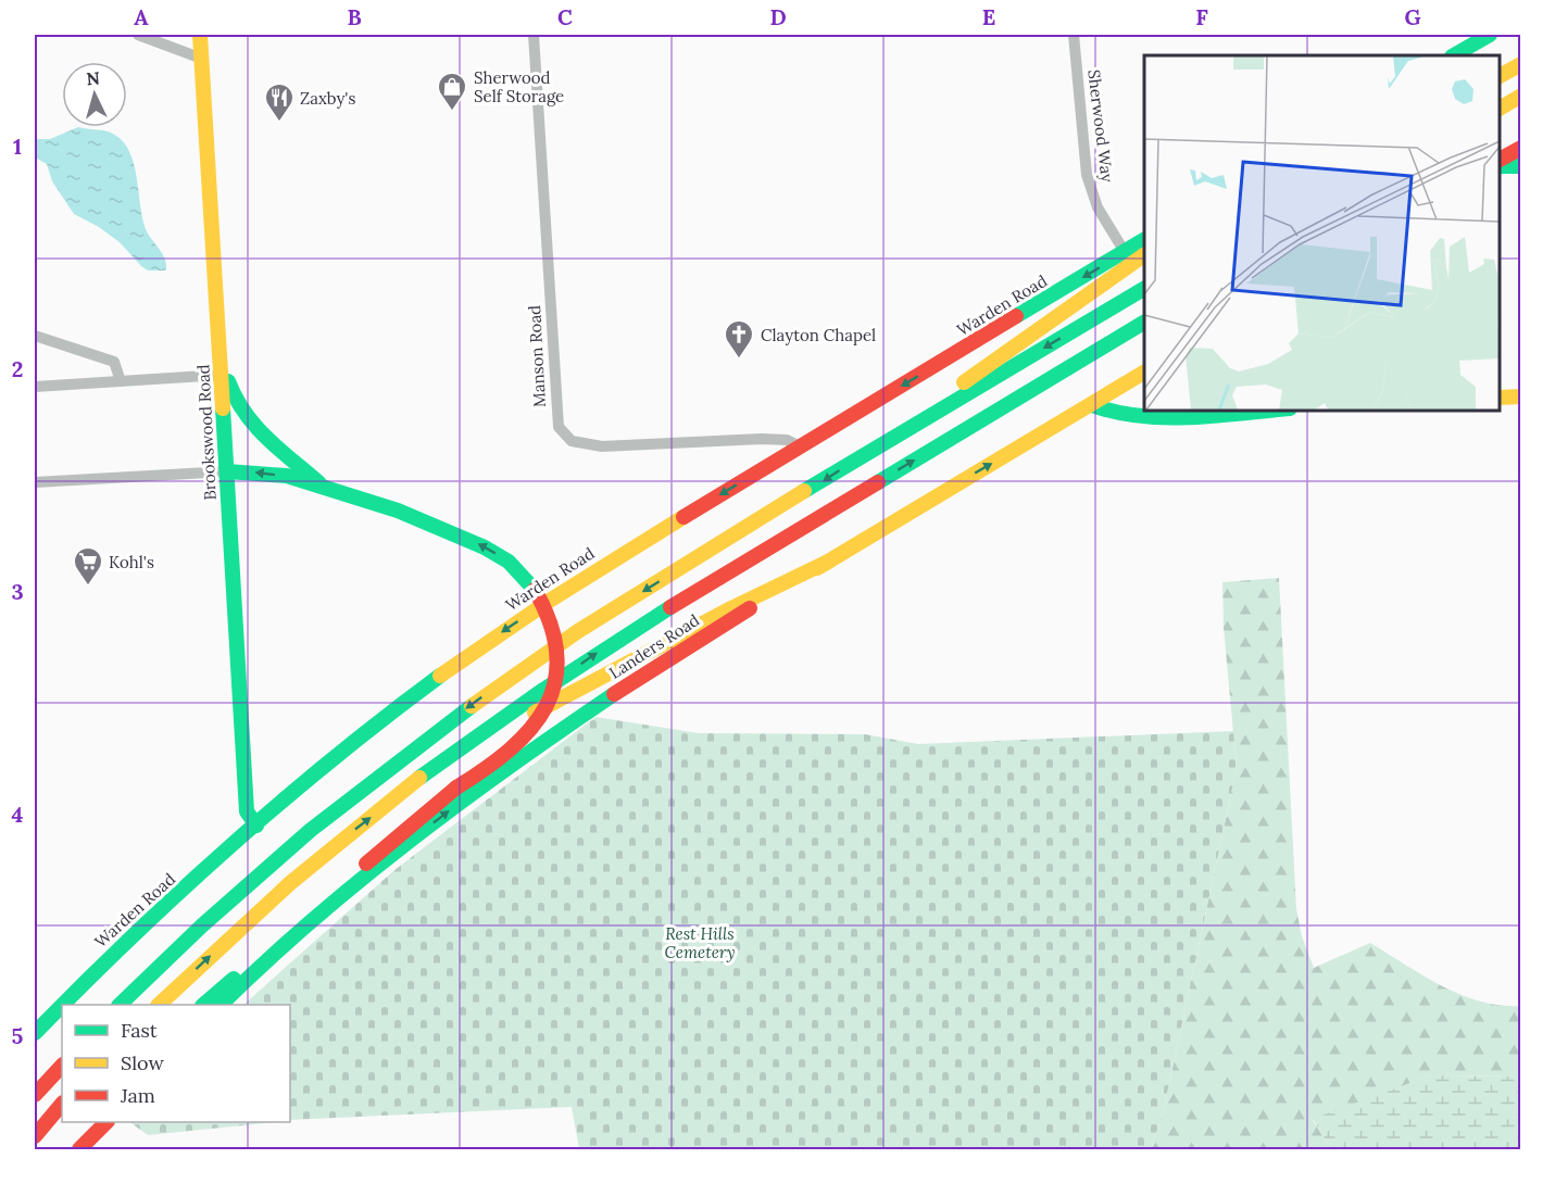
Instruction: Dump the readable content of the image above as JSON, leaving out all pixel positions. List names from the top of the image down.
{
  "streets": {
    "main road": ["Warden Road", "Brookswood Road", "Landers Road"],
    "street": ["Sherwood Way", "Manson Road"]
  },
  "crossings": [
    ["Sherwood Way", "Warden Road"],
    ["Warden Road", "Manson Road"],
    ["Warden Road", "Brookswood Road"]
  ],
  "parks": ["Rest Hills Cemetery"],
  "places": {
    "shop": ["Sherwood Self Storage"],
    "restaurant": ["Zaxby's"],
    "church": ["Clayton Chapel"],
    "supermarket": ["Kohl's"]
  },
  "legend": ["Fast", "Slow", "Jam"],
  "north": "top",
  "grid": {
    "columns": [
      "A",
      "B",
      "C",
      "D",
      "E",
      "F",
      "G"
    ],
    "rows": [
      "1",
      "2",
      "3",
      "4",
      "5"
    ]
  }
}
